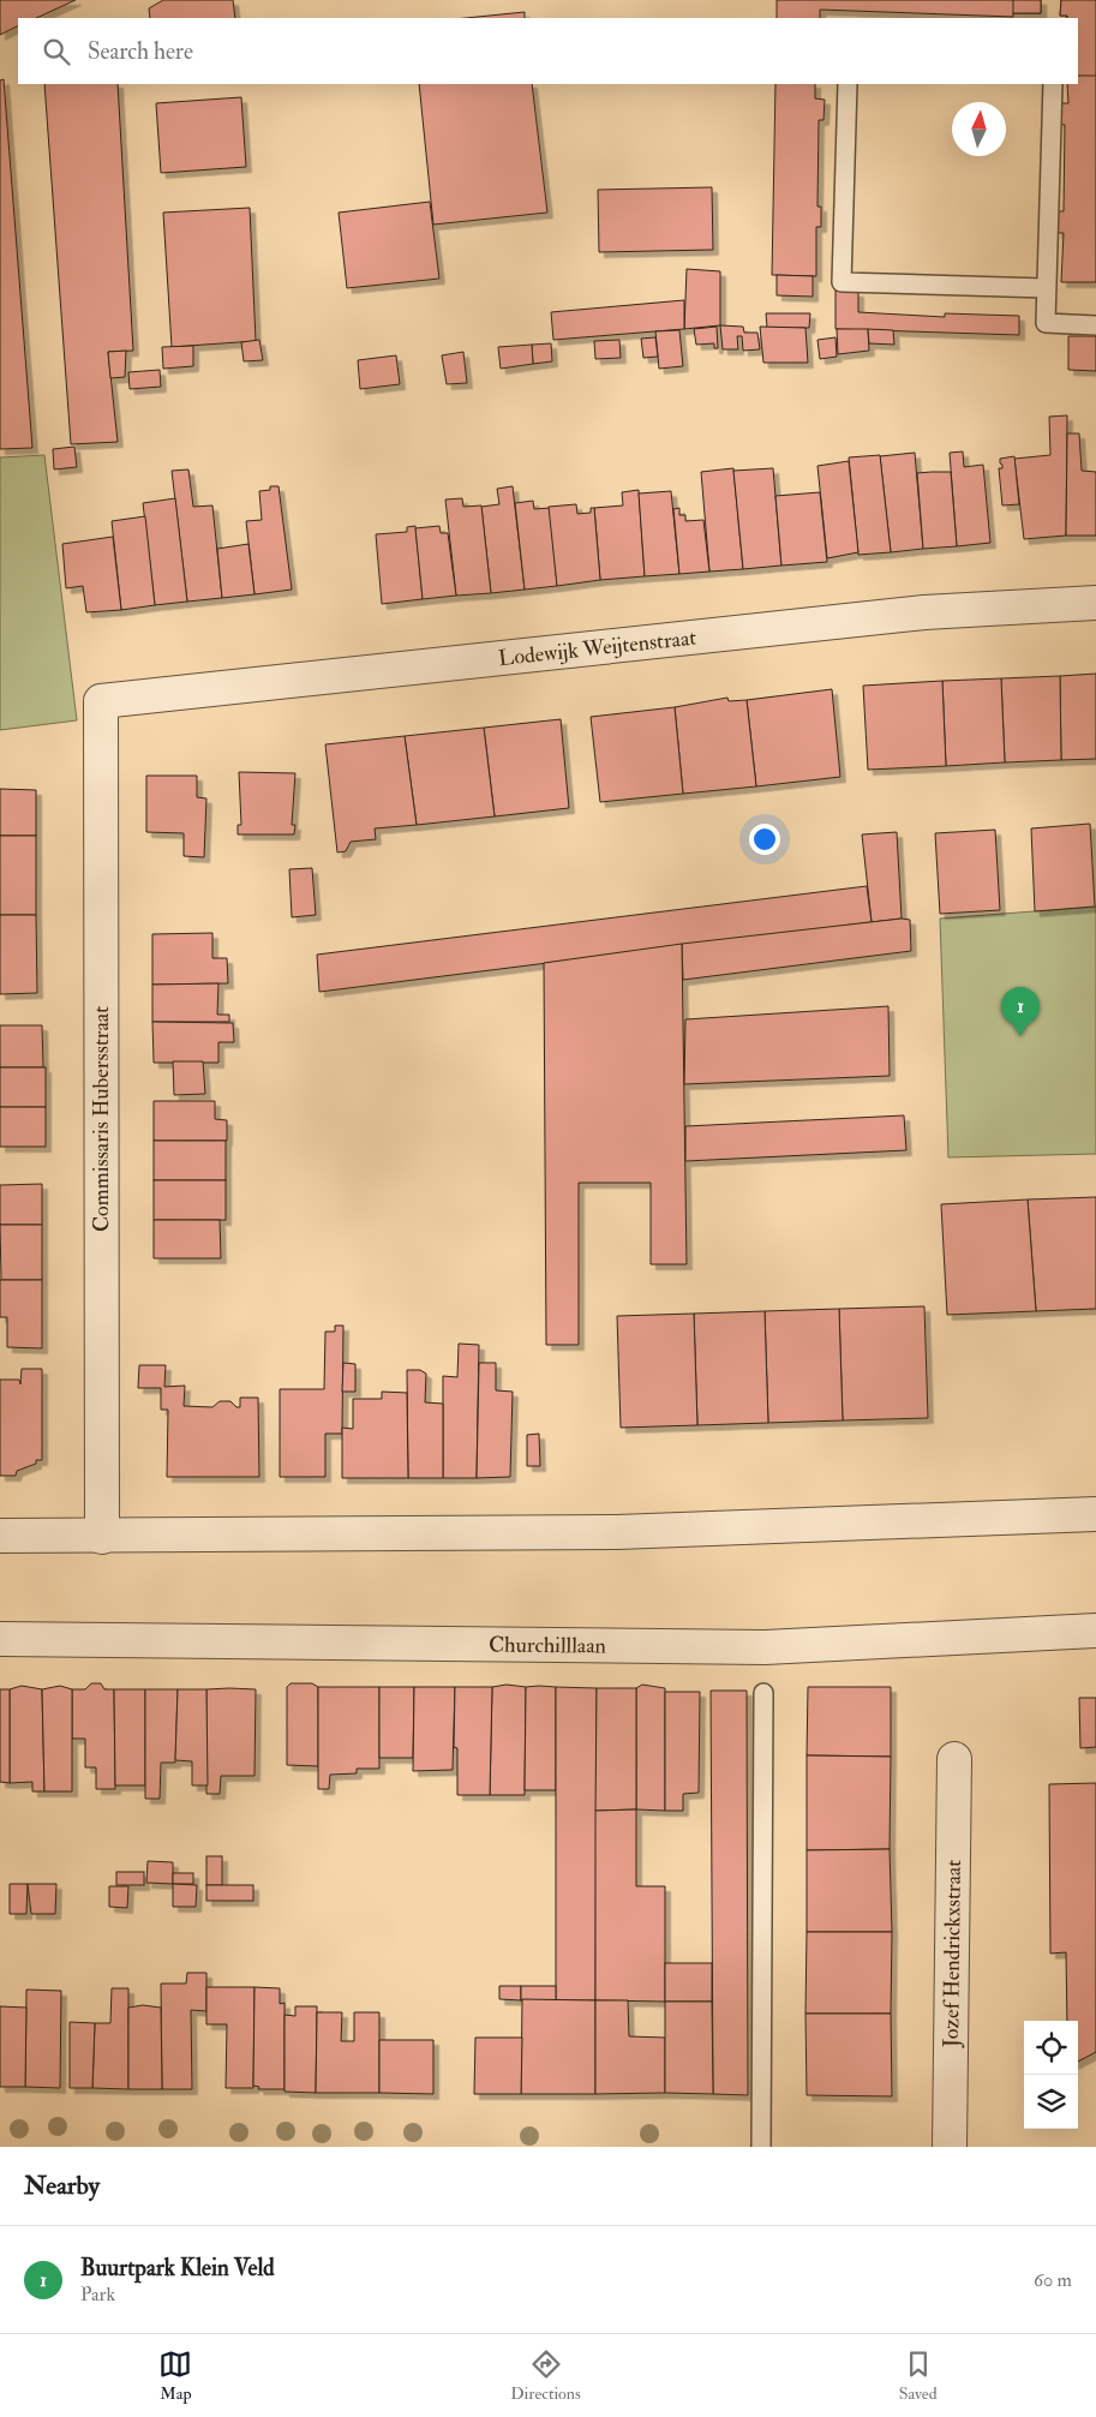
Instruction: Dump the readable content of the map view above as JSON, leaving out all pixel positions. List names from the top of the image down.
{
  "streets": {
    "street": [
      "Lodewijk Weijtenstraat",
      "Commissaris Hubersstraat",
      "Churchilllaan",
      "Jozef Hendrickxstraat"
    ]
  },
  "crossings": [
    ["Lodewijk Weijtenstraat", "Commissaris Hubersstraat"]
  ],
  "north": "top",
  "page": {
    "search": "Search here",
    "pins": "1",
    "heading": "Nearby",
    "list": [
      {
        "mark": "1",
        "name": "Buurtpark Klein Veld",
        "note": "Park",
        "value": "60 m"
      }
    ],
    "nav": ["Map", "Directions", "Saved"]
  }
}
